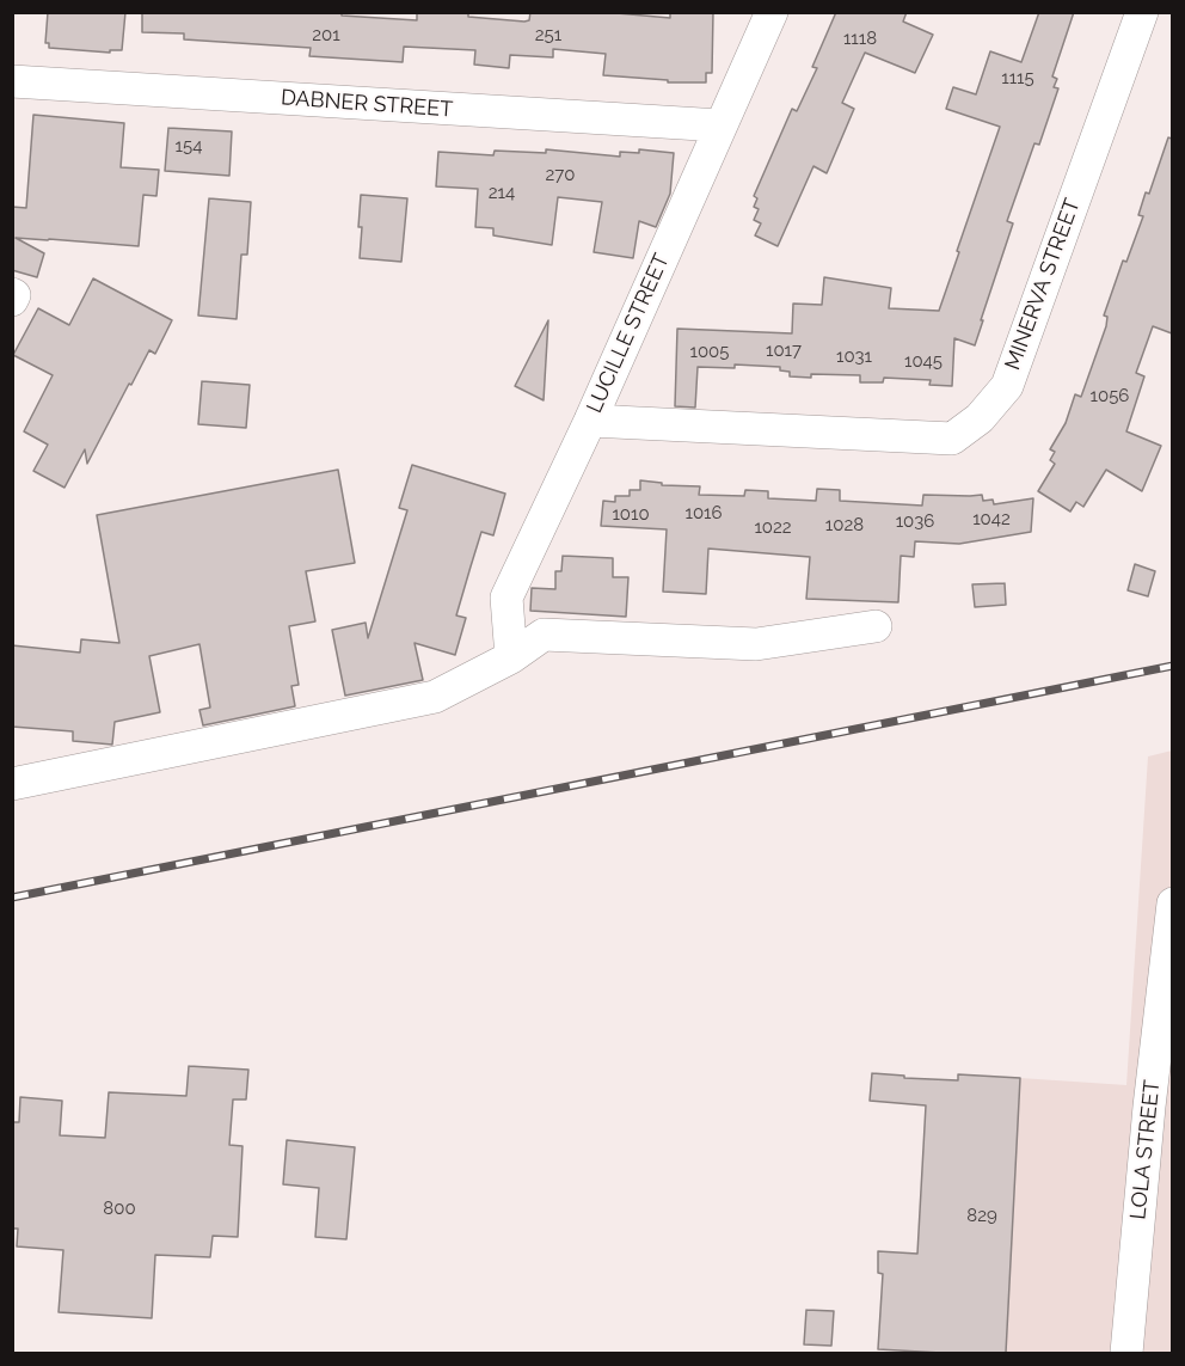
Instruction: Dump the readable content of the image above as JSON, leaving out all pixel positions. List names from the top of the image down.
{
  "streets": {
    "street": [
      "DABNER STREET",
      "MINERVA STREET",
      "LUCILLE STREET",
      "LOLA STREET"
    ]
  },
  "crossings": [
    ["DABNER STREET", "LUCILLE STREET"],
    ["MINERVA STREET", "LUCILLE STREET"]
  ],
  "house_numbers": [
    "201",
    "251",
    "1118",
    "1115",
    "154",
    "270",
    "214",
    "1017",
    "1005",
    "1031",
    "1045",
    "1056",
    "1016",
    "1010",
    "1042",
    "1036",
    "1028",
    "1022",
    "800",
    "829"
  ]
}
